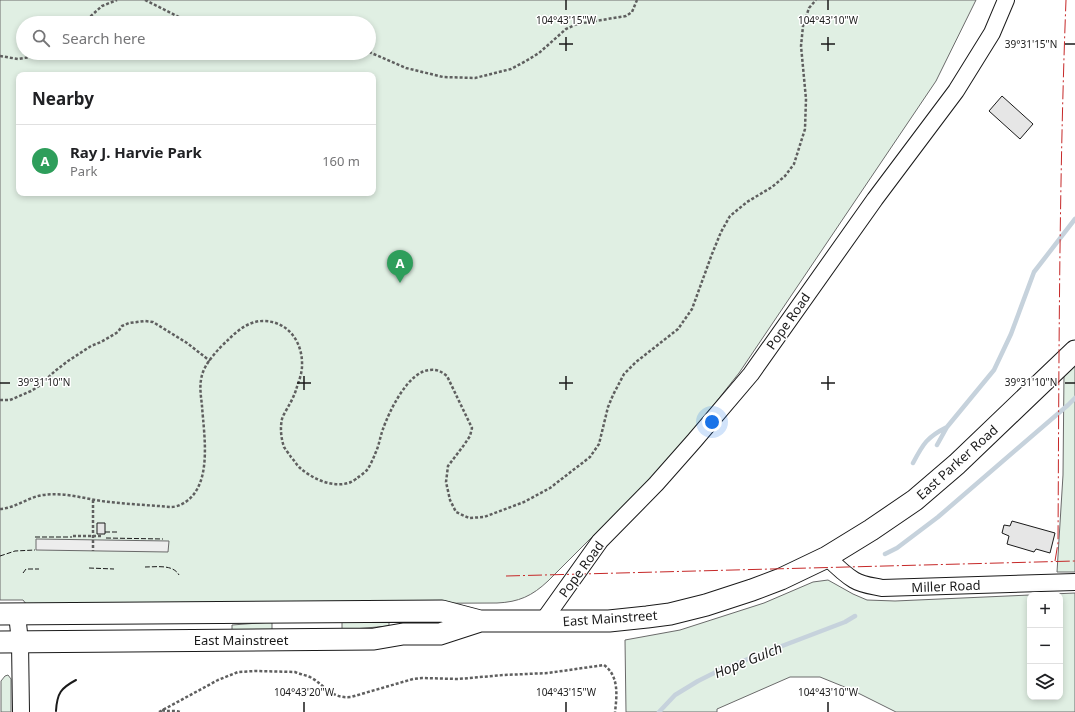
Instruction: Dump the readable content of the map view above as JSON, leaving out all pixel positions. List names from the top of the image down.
{
  "streets": {
    "main road": ["East Parker Road", "East Mainstreet"],
    "street": ["Pope Road", "Miller Road"]
  },
  "crossings": [
    ["Pope Road", "East Mainstreet"],
    ["East Parker Road", "Miller Road"],
    ["East Parker Road", "East Mainstreet"],
    ["Miller Road", "East Mainstreet"]
  ],
  "water": ["Hope Gulch"],
  "page": {
    "search": "Search here",
    "heading": "Nearby",
    "list": [
      {
        "mark": "A",
        "name": "Ray J. Harvie Park",
        "note": "Park",
        "value": "160 m"
      }
    ],
    "pins": "A",
    "map_buttons": ["+", "−"]
  },
  "coordinates": [
    "104°43'15\"W",
    "104°43'10\"W",
    "39°31'15\"N",
    "39°31'10\"N",
    "104°43'20\"W"
  ]
}
